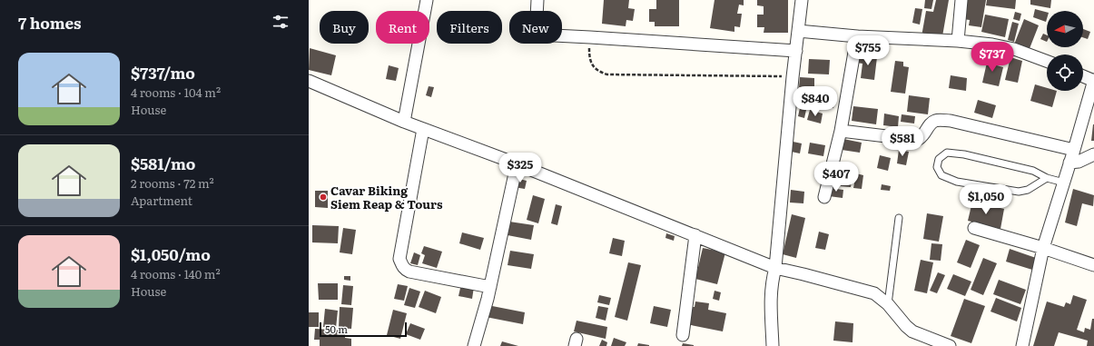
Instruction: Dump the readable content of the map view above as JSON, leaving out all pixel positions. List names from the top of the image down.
{
  "places": ["Cavar Biking Siem Reap & Tours"],
  "scale_bar": "50 m",
  "north": "left",
  "page": {
    "heading": "7 homes",
    "chip": [
      "Buy",
      "Rent",
      "Filters",
      "New"
    ],
    "price": [
      "$755",
      "$737",
      "$840",
      "$581",
      "$325",
      "$407",
      "$1,050"
    ],
    "list": [
      {
        "name": "$737/mo",
        "note": "4 rooms · 104 m² · House"
      },
      {
        "name": "$581/mo",
        "note": "2 rooms · 72 m² · Apartment"
      },
      {
        "name": "$1,050/mo",
        "note": "4 rooms · 140 m² · House"
      }
    ],
    "scale": "50 m"
  }
}
